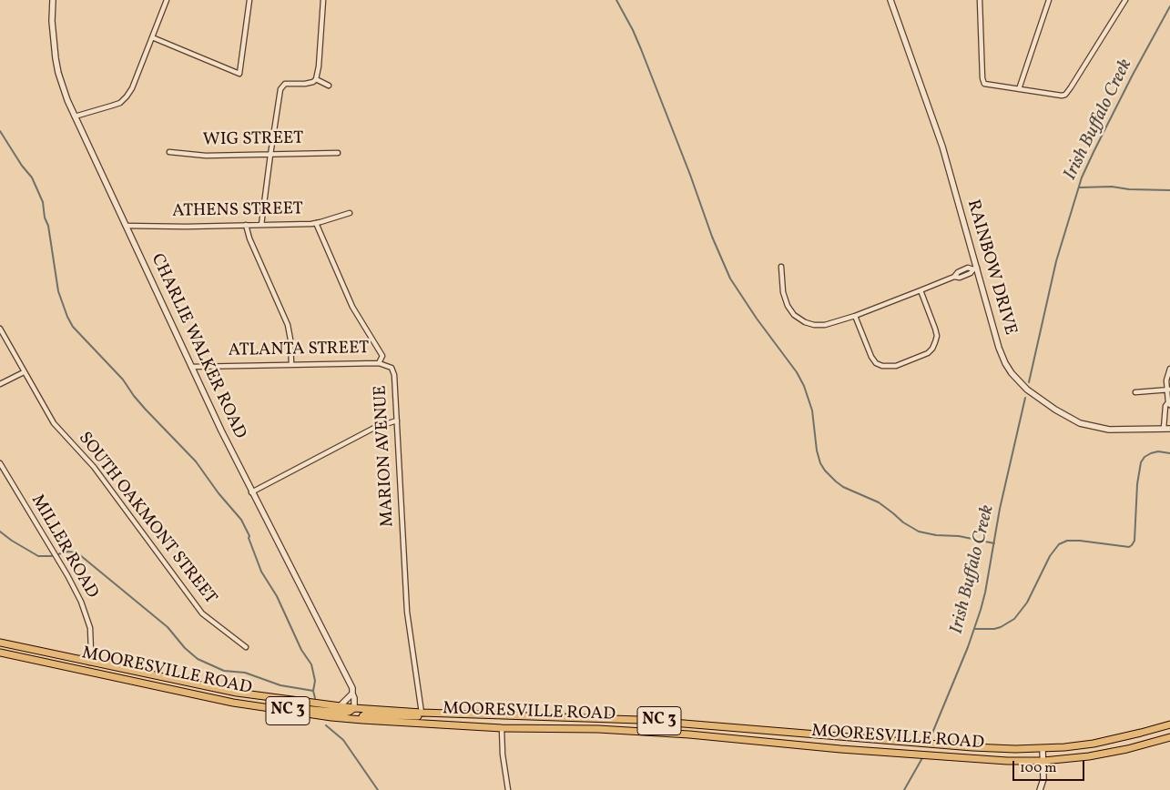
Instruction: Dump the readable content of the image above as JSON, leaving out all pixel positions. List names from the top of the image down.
{
  "streets": {
    "main road": ["MOORESVILLE ROAD", "NC 3"],
    "street": [
      "WIG STREET",
      "ATHENS STREET",
      "RAINBOW DRIVE",
      "CHARLIE WALKER ROAD",
      "ATLANTA STREET",
      "MARION AVENUE",
      "SOUTH OAKMONT STREET",
      "MILLER ROAD"
    ]
  },
  "crossings": [
    ["ATHENS STREET", "CHARLIE WALKER ROAD"],
    ["ATHENS STREET", "MARION AVENUE"],
    ["CHARLIE WALKER ROAD", "ATLANTA STREET"],
    ["CHARLIE WALKER ROAD", "MOORESVILLE ROAD"],
    ["ATLANTA STREET", "MARION AVENUE"],
    ["MARION AVENUE", "MOORESVILLE ROAD"],
    ["MILLER ROAD", "MOORESVILLE ROAD"]
  ],
  "water": ["Irish Buffalo Creek"],
  "scale_bar": "100 m"
}
